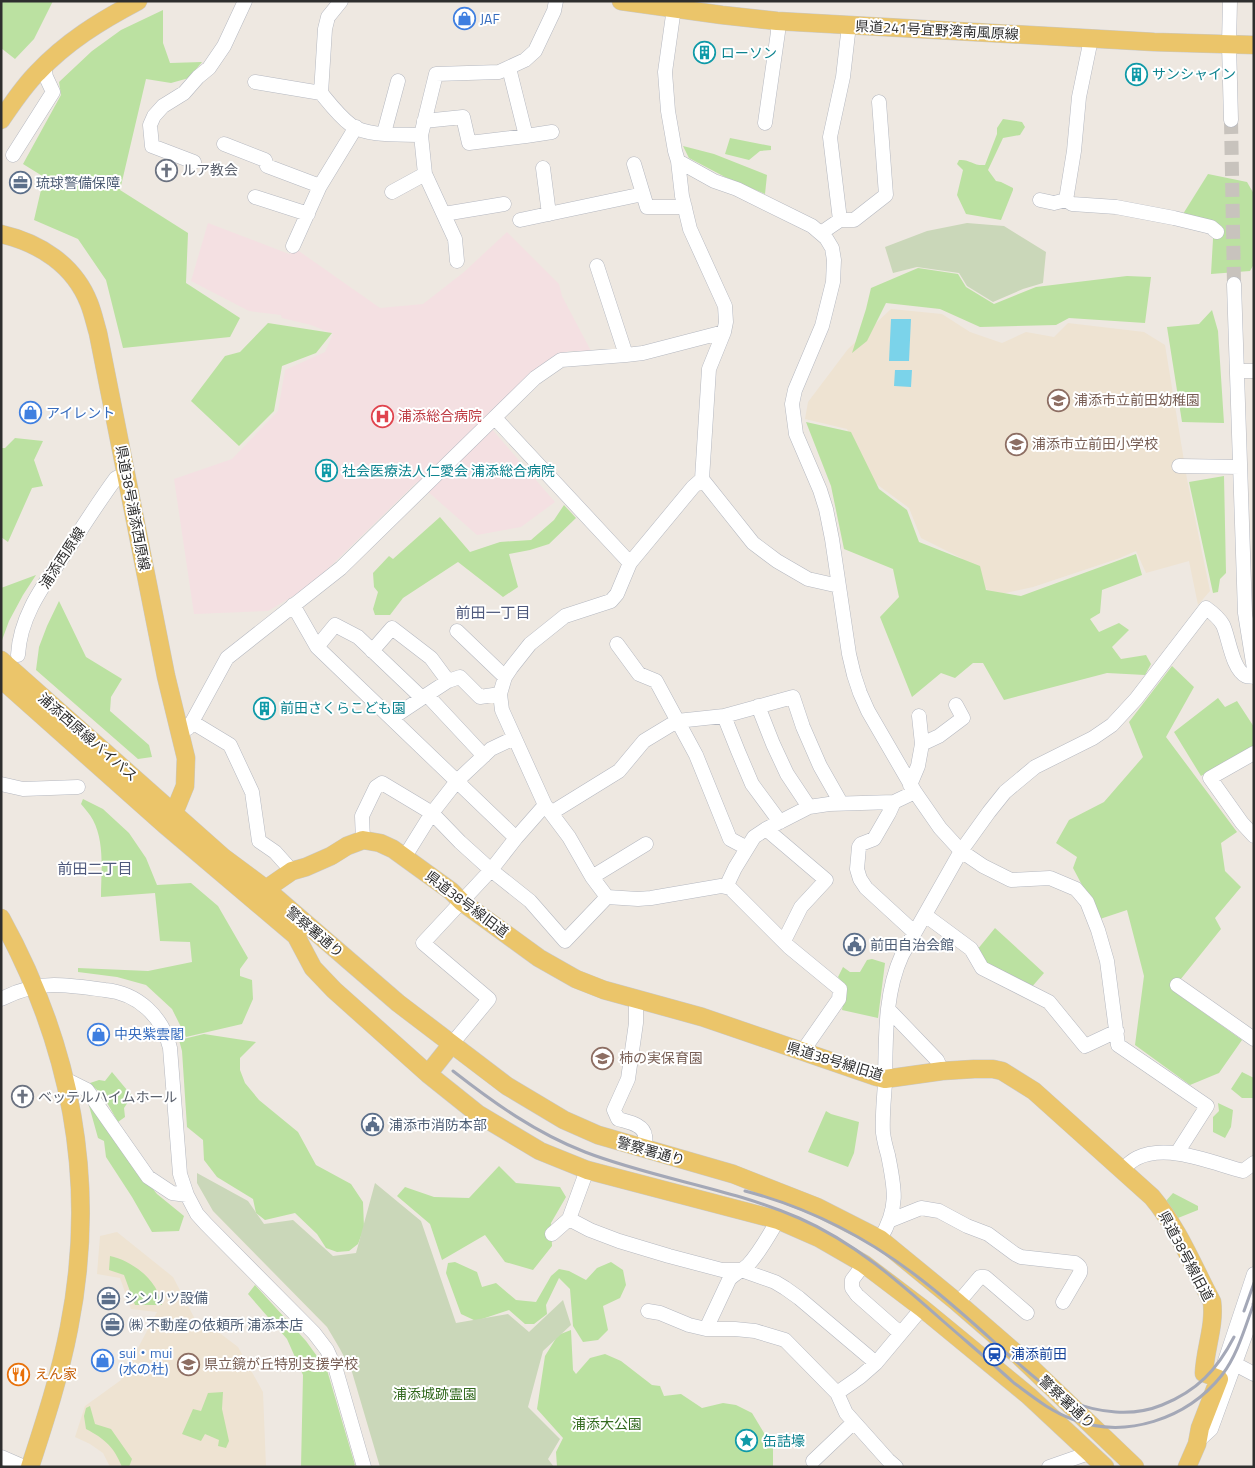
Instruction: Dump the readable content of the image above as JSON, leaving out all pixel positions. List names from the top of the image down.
{
  "streets": {
    "main road": [
      "県道241号宜野湾南風原線",
      "県道38号浦添西原線",
      "浦添西原線バイパス",
      "県道38号線旧道",
      "警察署通り"
    ],
    "street": ["浦添西原線"]
  },
  "crossings": [
    ["県道38号浦添西原線", "浦添西原線"],
    ["県道38号浦添西原線", "浦添西原線バイパス"],
    ["県道38号浦添西原線", "警察署通り"],
    ["浦添西原線", "浦添西原線バイパス"],
    ["浦添西原線バイパス", "警察署通り"]
  ],
  "districts": ["前田一丁目", "前田二丁目"],
  "parks": ["浦添城跡霊園", "浦添大公園"],
  "places": {
    "shop": [
      "JAF",
      "アイレント",
      "中央紫雲閣",
      "sui・mui (水の杜)"
    ],
    "building": [
      "ローソン",
      "サンシャイン",
      "社会医療法人仁愛会 浦添総合病院",
      "前田さくらこども園"
    ],
    "church": ["ルア教会", "ベッテルハイムホール"],
    "office": ["琉球警備保障", "シンリツ設備", "㈱ 不動産の依頼所 浦添本店"],
    "school or university": [
      "浦添市立前田幼稚園",
      "浦添市立前田小学校",
      "柿の実保育園",
      "県立鏡が丘特別支援学校"
    ],
    "hospital": ["浦添総合病院"],
    "public building": ["前田自治会館", "浦添市消防本部"],
    "station": ["浦添前田"],
    "restaurant": ["えん家"],
    "place": ["缶詰壕"]
  }
}
